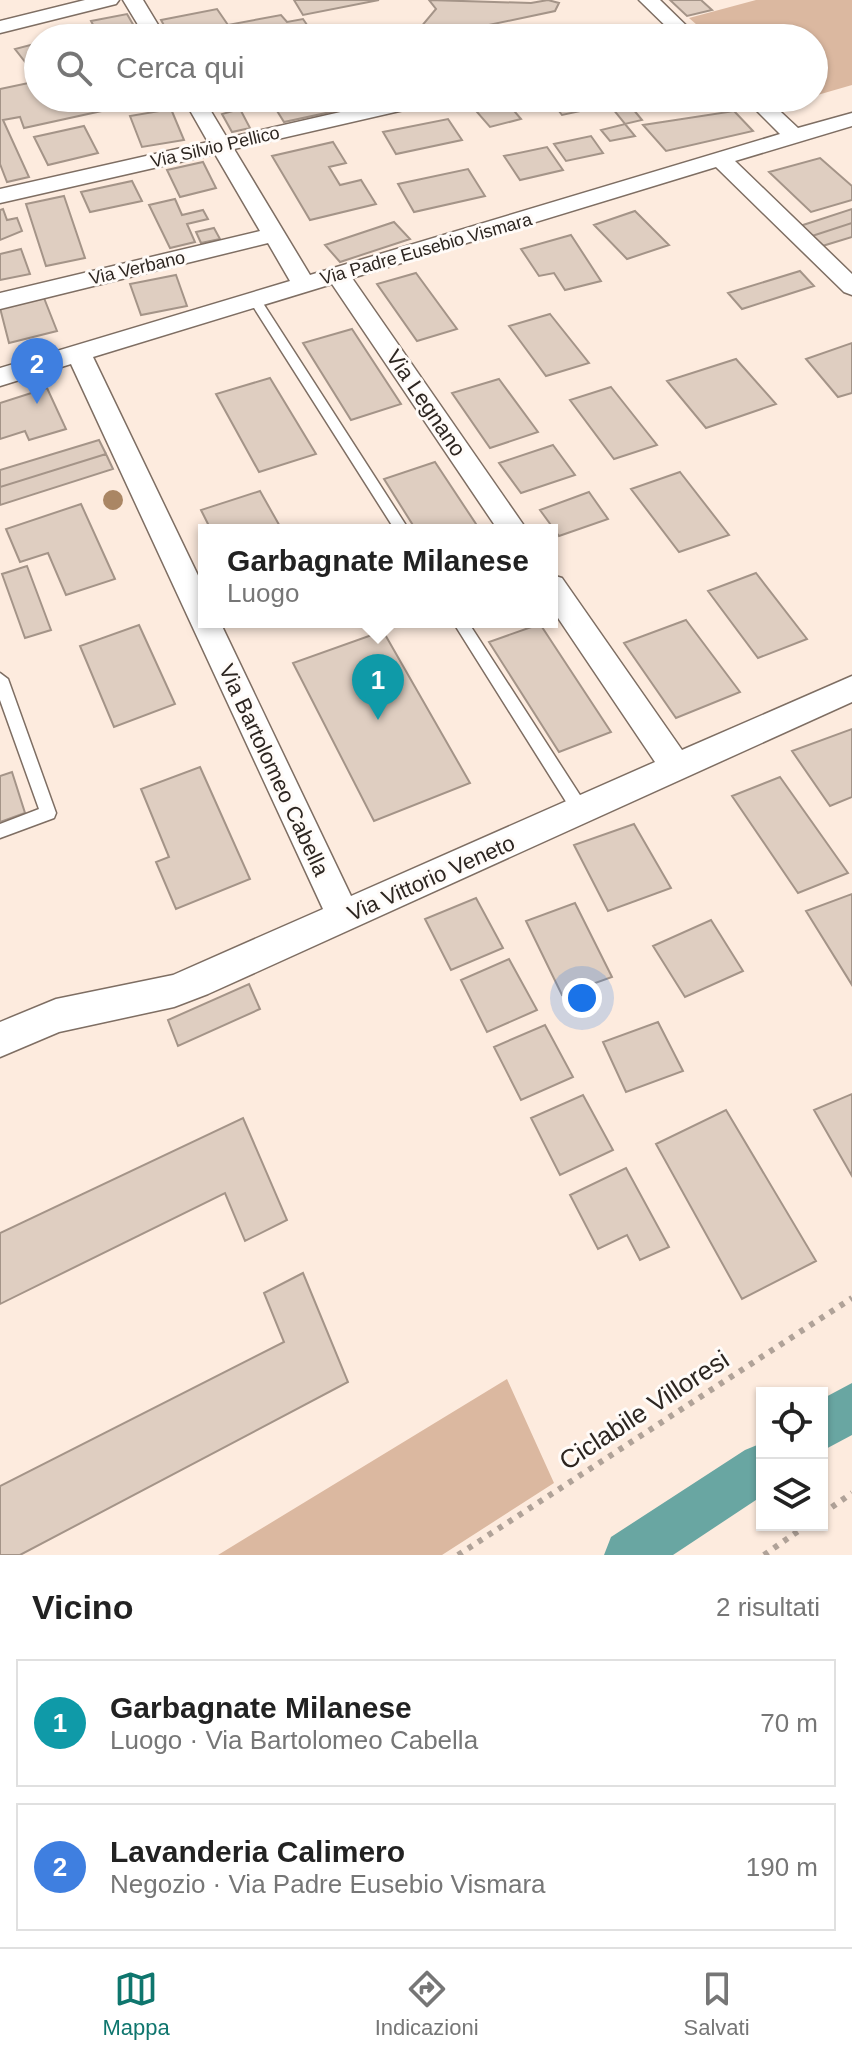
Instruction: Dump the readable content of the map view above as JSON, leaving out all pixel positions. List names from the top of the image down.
{
  "streets": {
    "street": [
      "Via Silvio Pellico",
      "Via Padre Eusebio Vismara",
      "Via Verbano",
      "Via Legnano",
      "Via Bartolomeo Cabella",
      "Via Vittorio Veneto"
    ],
    "path": ["Ciclabile Villoresi"]
  },
  "crossings": [
    ["Via Padre Eusebio Vismara", "Via Legnano"],
    ["Via Padre Eusebio Vismara", "Via Bartolomeo Cabella"],
    ["Via Bartolomeo Cabella", "Via Vittorio Veneto"]
  ],
  "page": {
    "search": "Cerca qui",
    "pins": ["2", "1"],
    "popup": ["Garbagnate Milanese", "Luogo"],
    "heading": ["Vicino", "2 risultati"],
    "list": [
      {
        "mark": "1",
        "name": "Garbagnate Milanese",
        "note": "Luogo · Via Bartolomeo Cabella",
        "value": "70 m"
      },
      {
        "mark": "2",
        "name": "Lavanderia Calimero",
        "note": "Negozio · Via Padre Eusebio Vismara",
        "value": "190 m"
      }
    ],
    "nav": ["Mappa", "Indicazioni", "Salvati"]
  }
}
